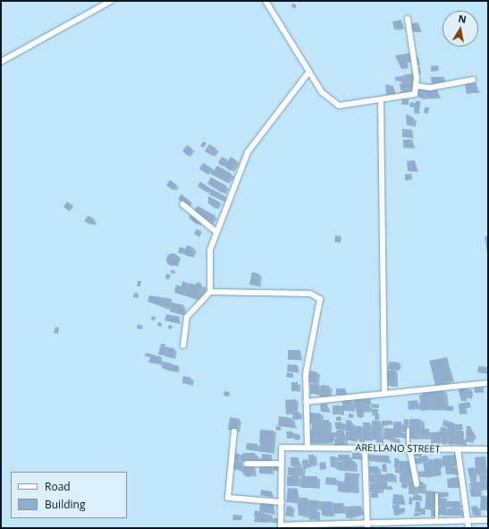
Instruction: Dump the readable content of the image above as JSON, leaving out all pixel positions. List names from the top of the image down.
{
  "streets": {
    "street": ["ARELLANO STREET"]
  },
  "legend": ["Road", "Building"],
  "north": "top"
}
